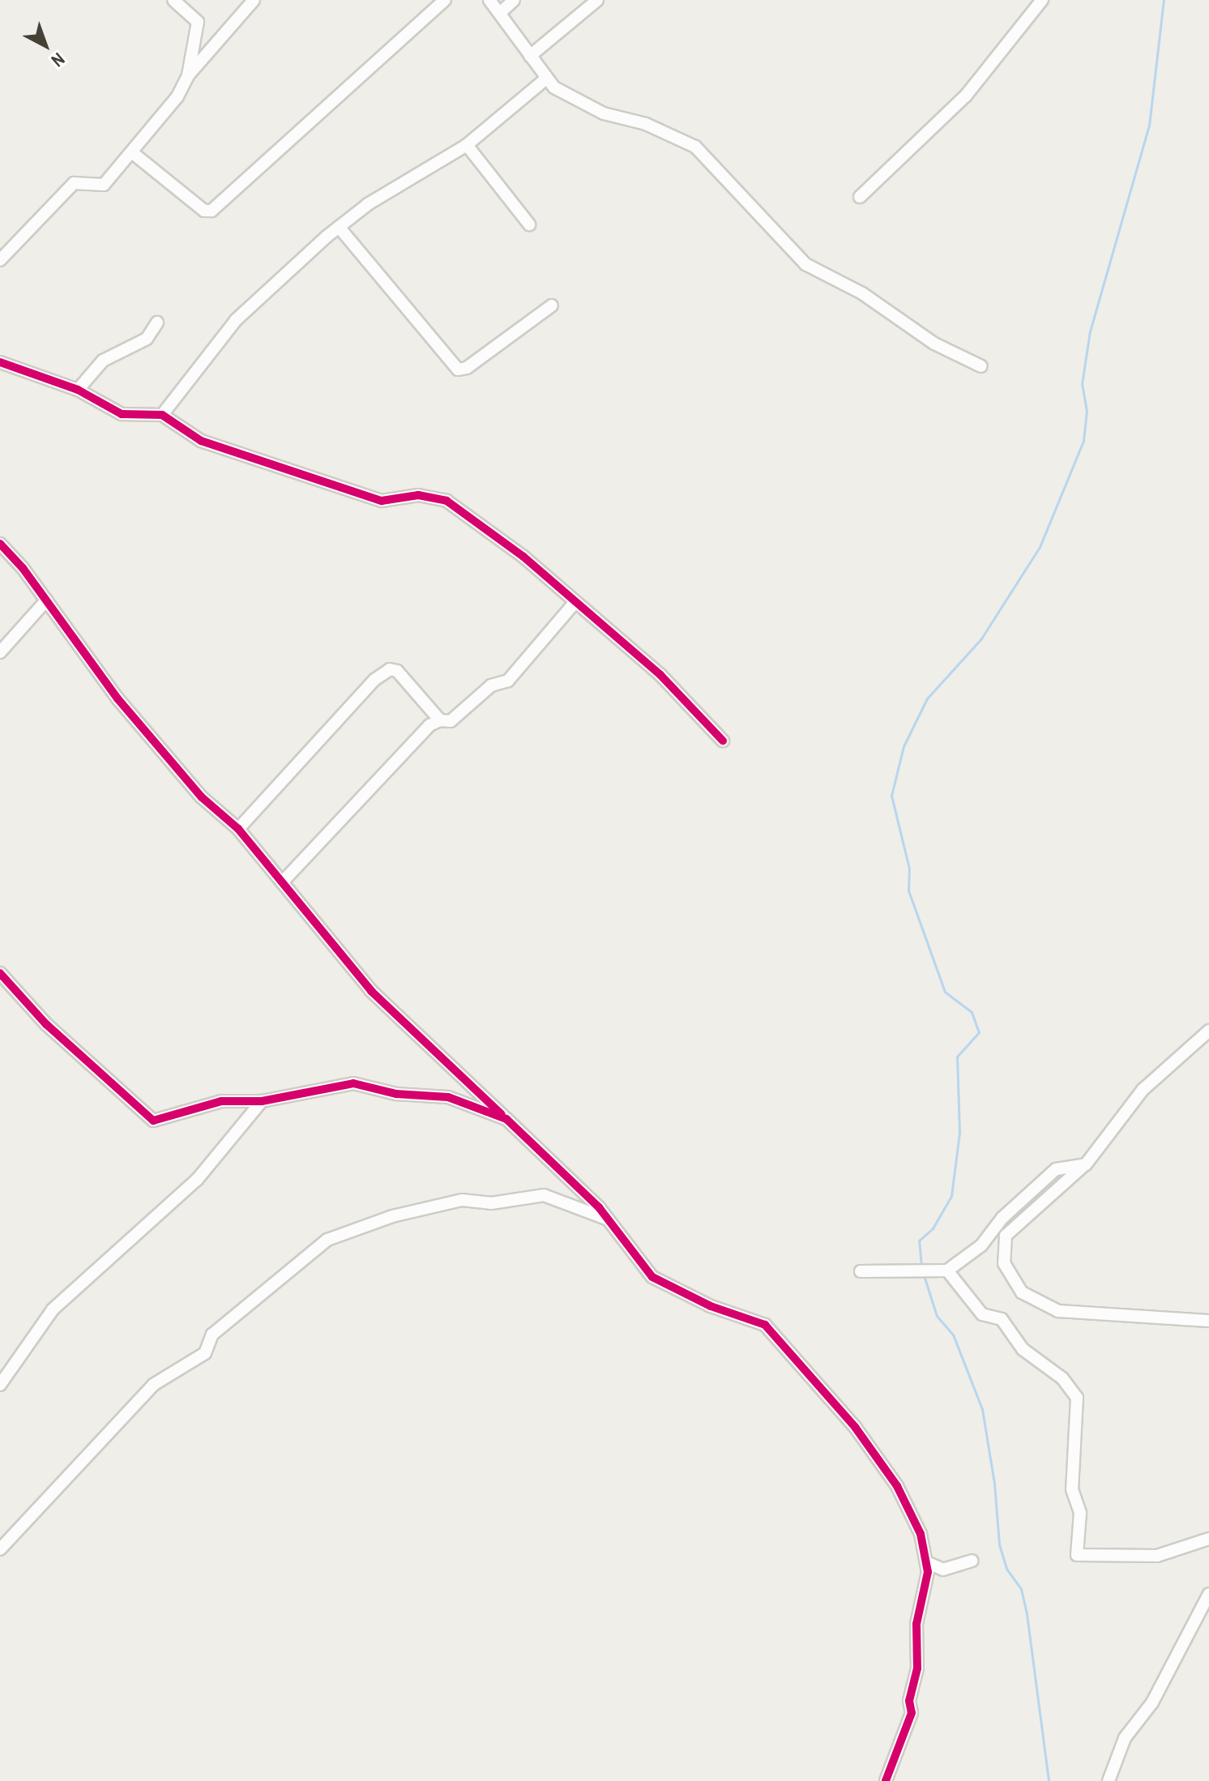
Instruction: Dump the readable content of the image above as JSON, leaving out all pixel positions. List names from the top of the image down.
{
  "north": "bottom right"
}
